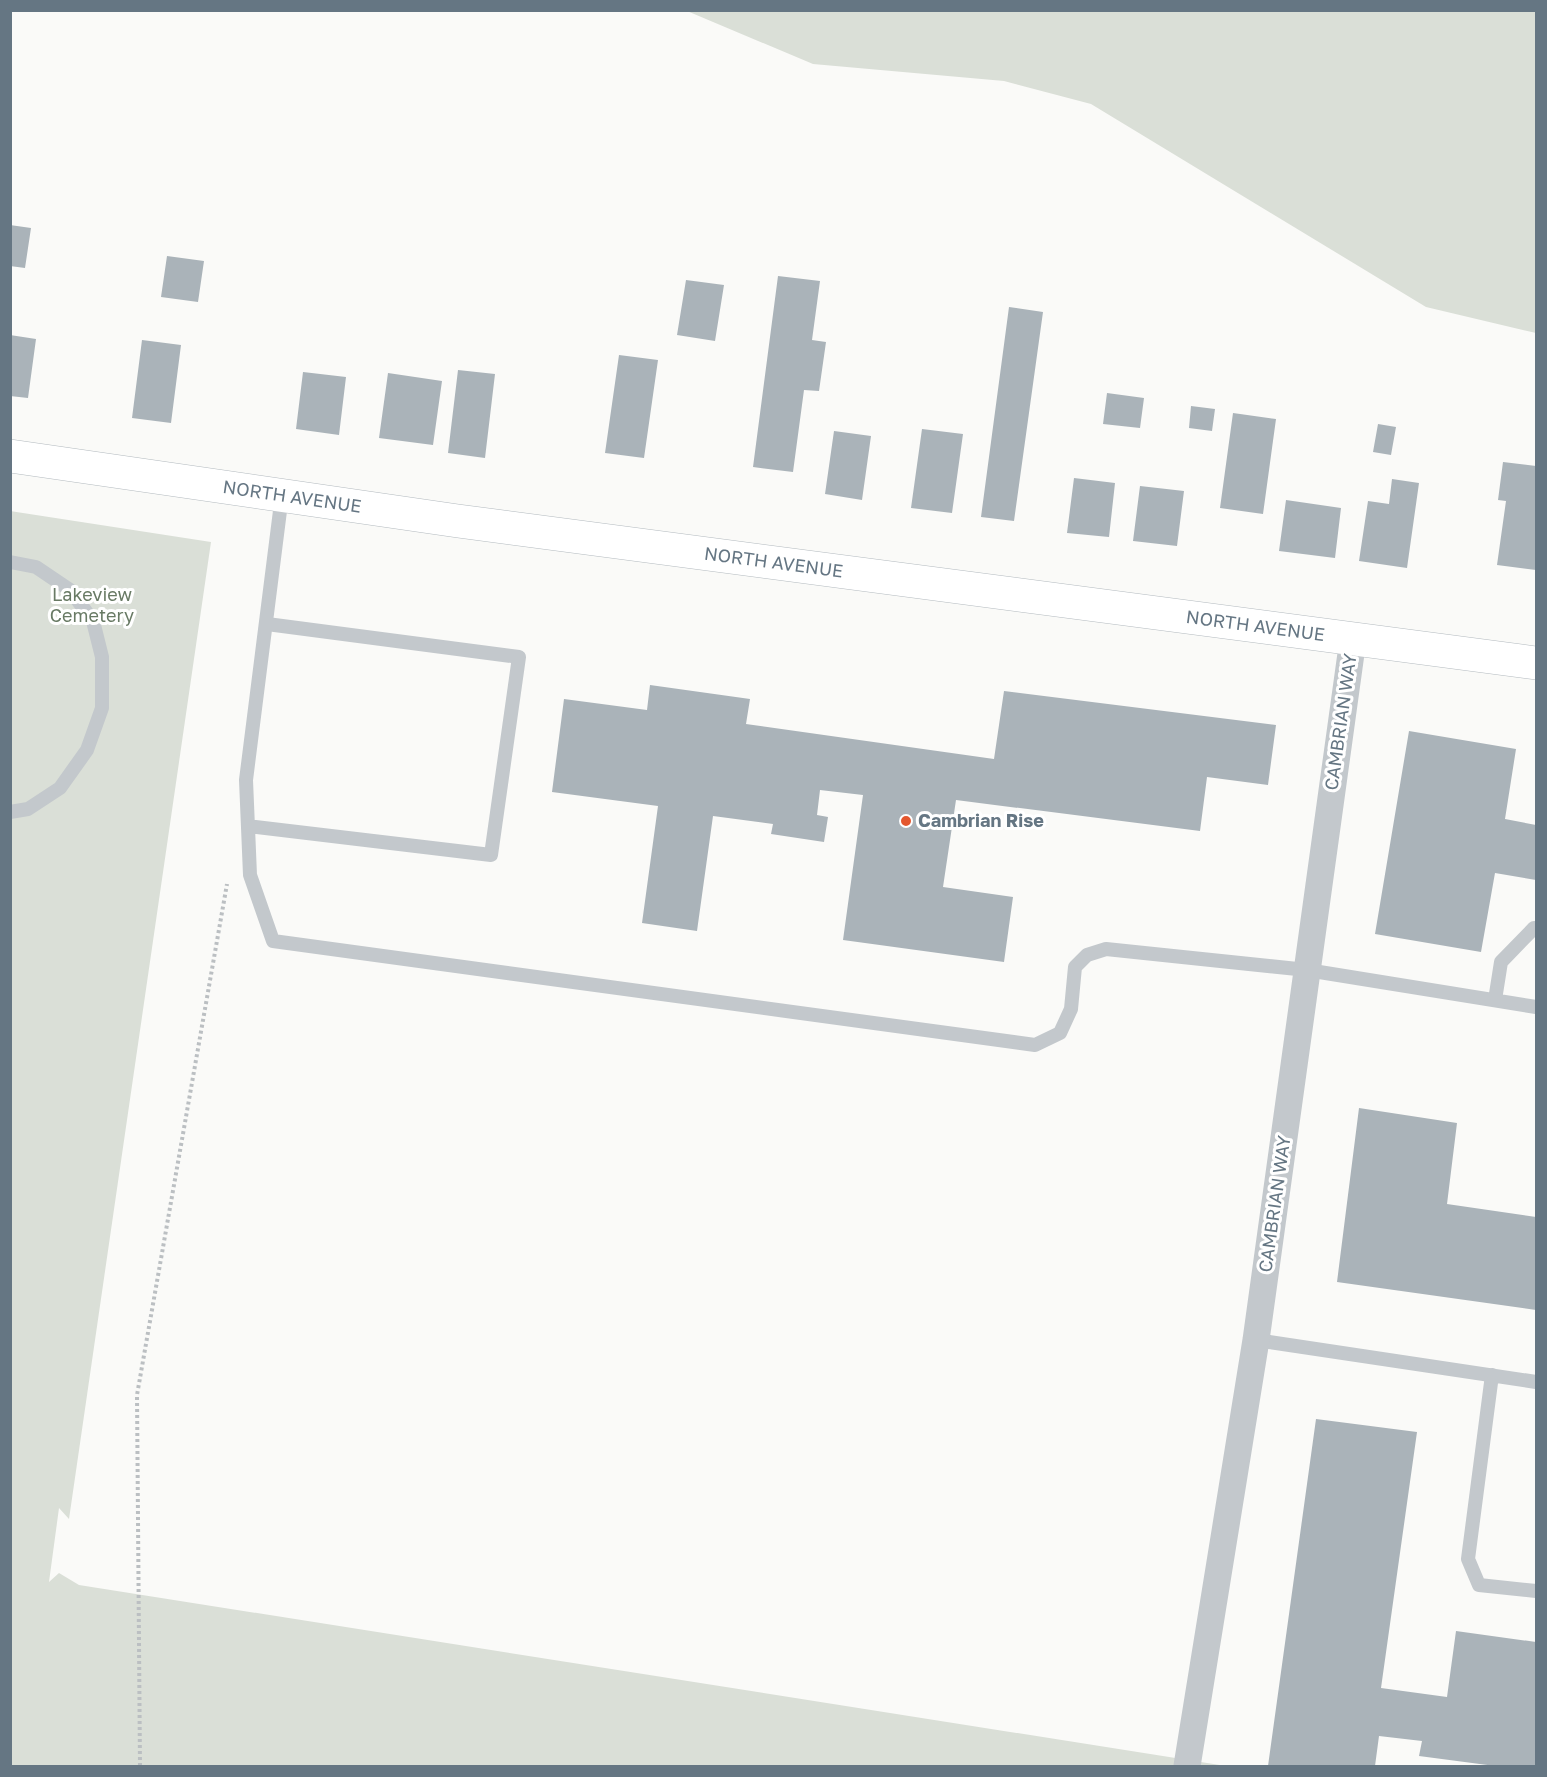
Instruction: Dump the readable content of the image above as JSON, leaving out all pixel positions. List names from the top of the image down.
{
  "streets": {
    "main road": ["NORTH AVENUE"],
    "street": ["CAMBRIAN WAY"]
  },
  "crossings": [
    ["NORTH AVENUE", "CAMBRIAN WAY"]
  ],
  "parks": ["Lakeview Cemetery"],
  "places": ["Cambrian Rise"]
}
